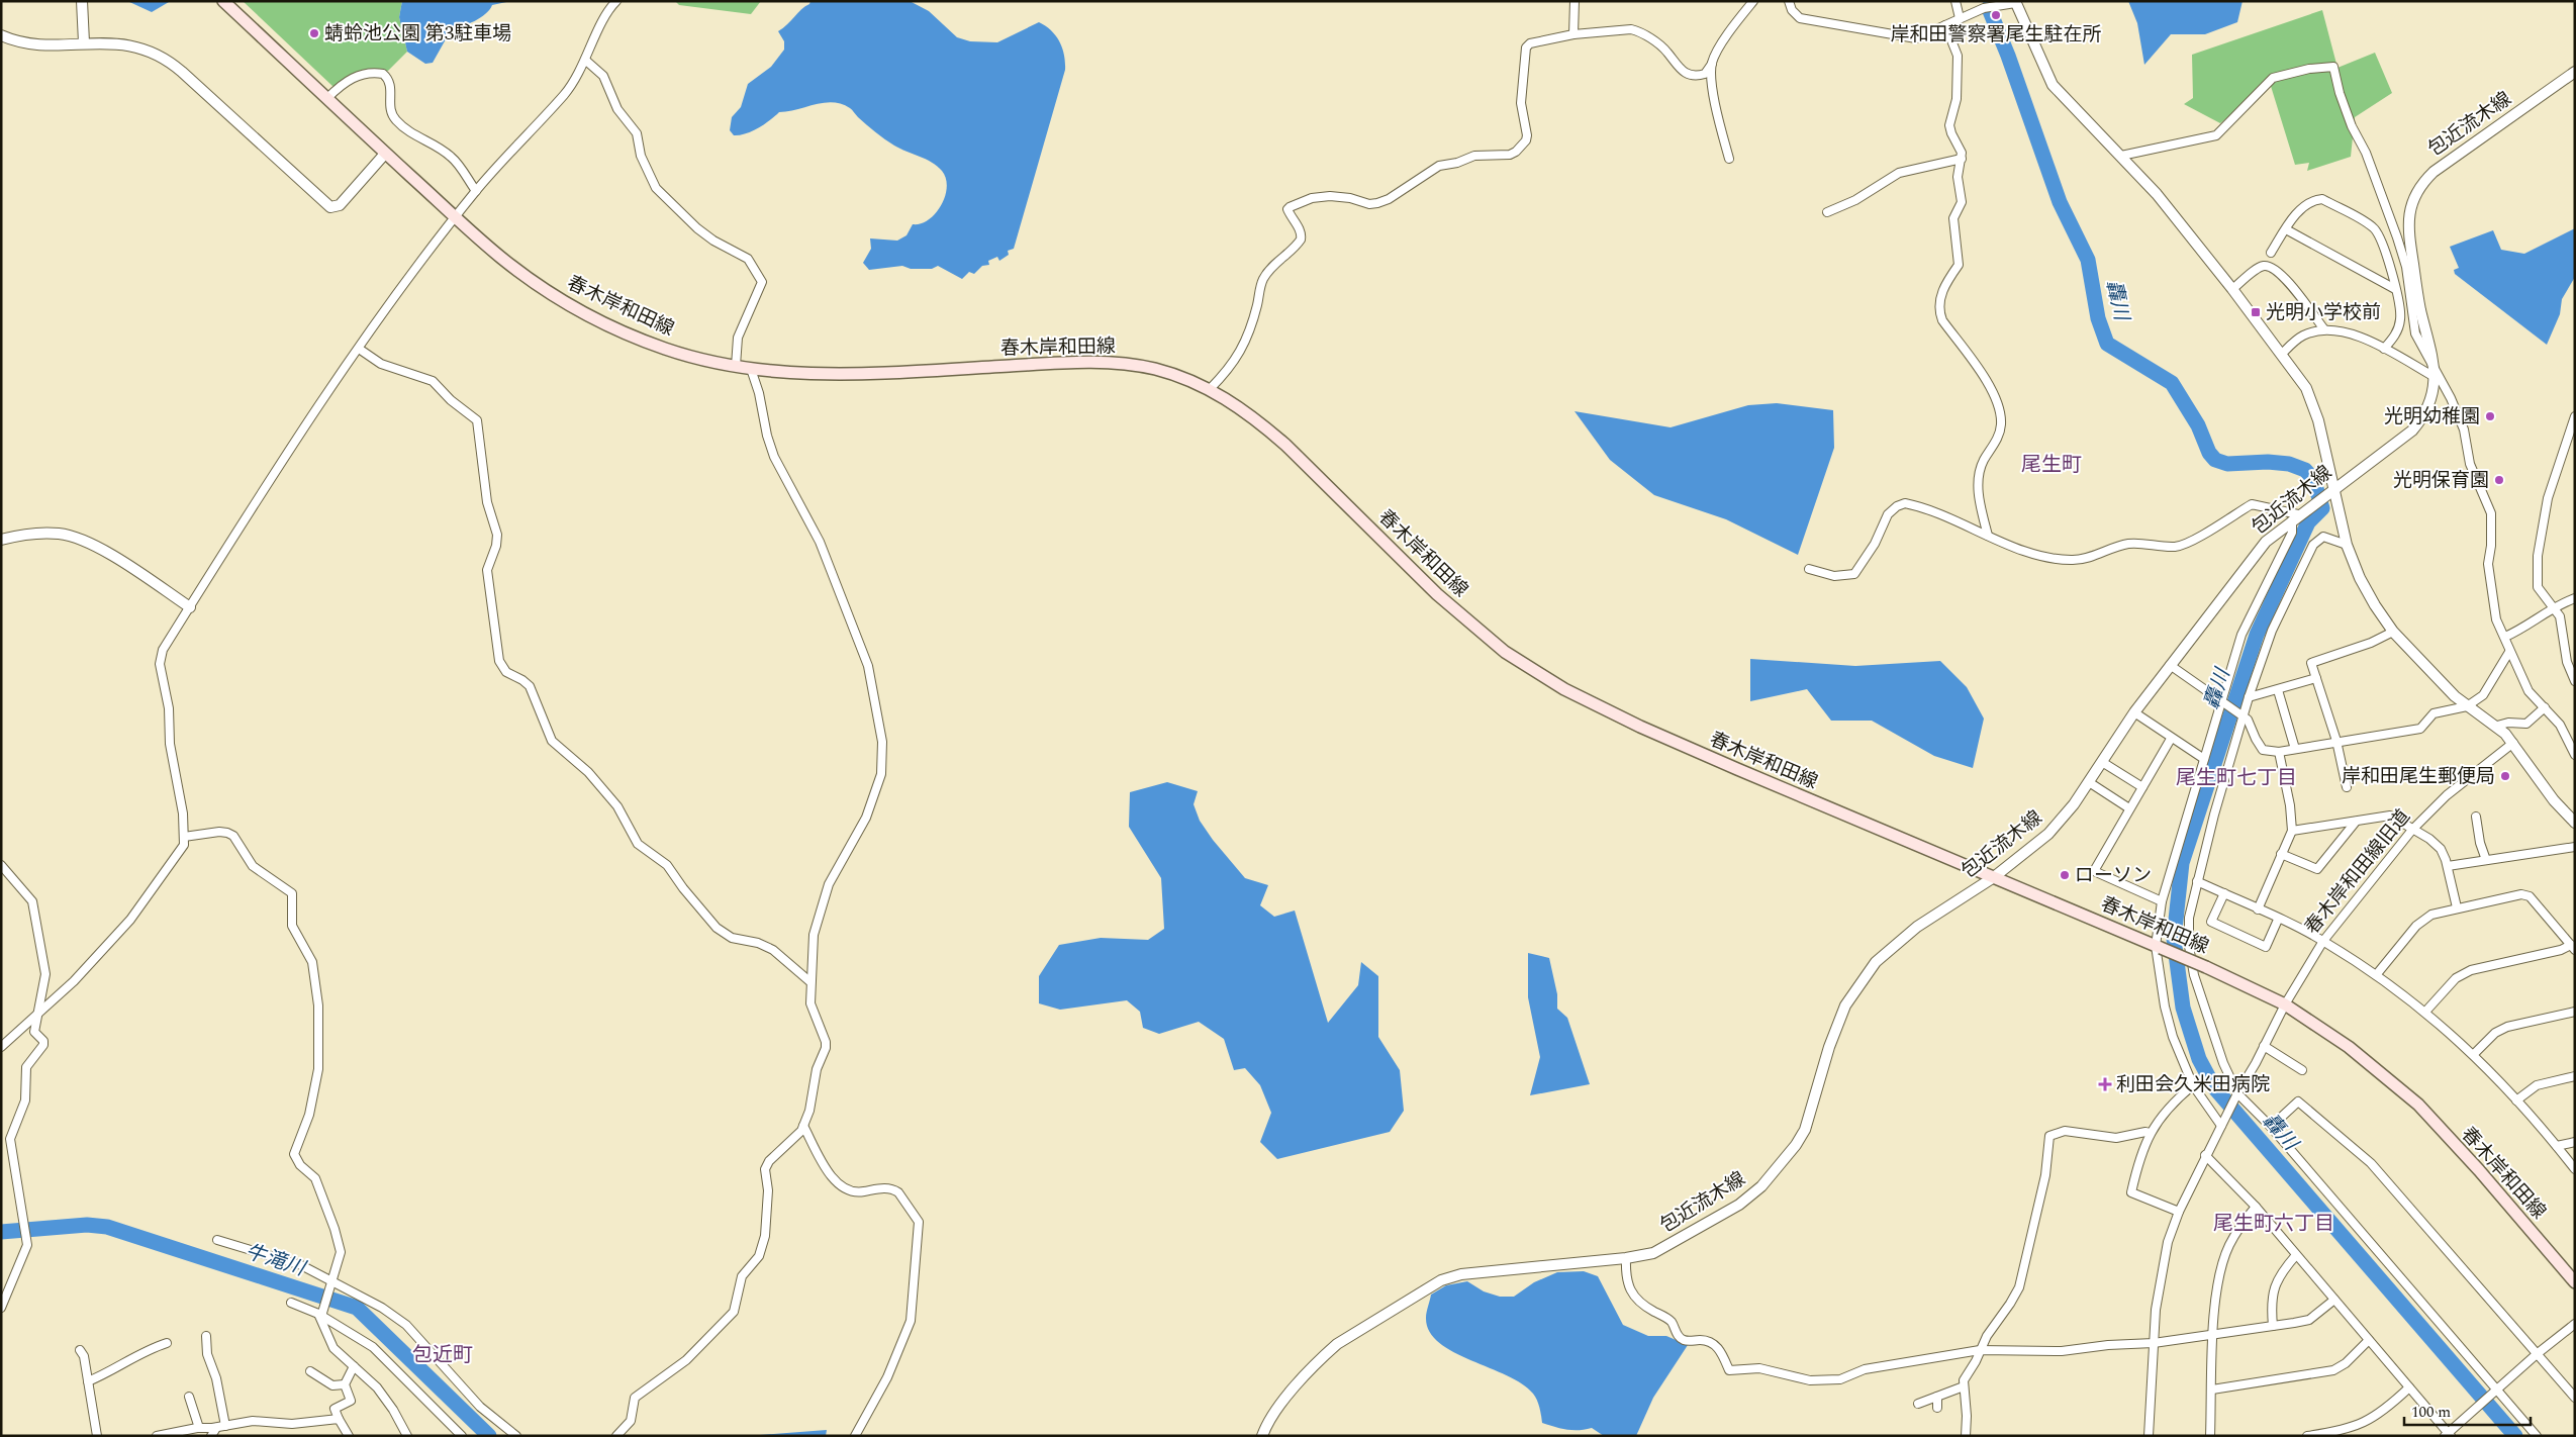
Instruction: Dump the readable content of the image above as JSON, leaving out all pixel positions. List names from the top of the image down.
{
  "streets": {
    "main road": ["春木岸和田線"],
    "street": ["包近流木線", "春木岸和田線旧道"]
  },
  "crossings": [
    ["包近流木線", "春木岸和田線"],
    ["春木岸和田線", "春木岸和田線旧道"]
  ],
  "districts": [
    "尾生町",
    "尾生町七丁目",
    "尾生町六丁目",
    "包近町"
  ],
  "water": ["轟川", "牛滝川"],
  "places": {
    "other": [
      "岸和田警察署尾生駐在所",
      "蜻蛉池公園 第3駐車場",
      "光明幼稚園",
      "光明保育園",
      "岸和田尾生郵便局",
      "ローソン"
    ],
    "transit": ["光明小学校前"],
    "health": ["利田会久米田病院"]
  },
  "scale_bar": "100 m"
}
